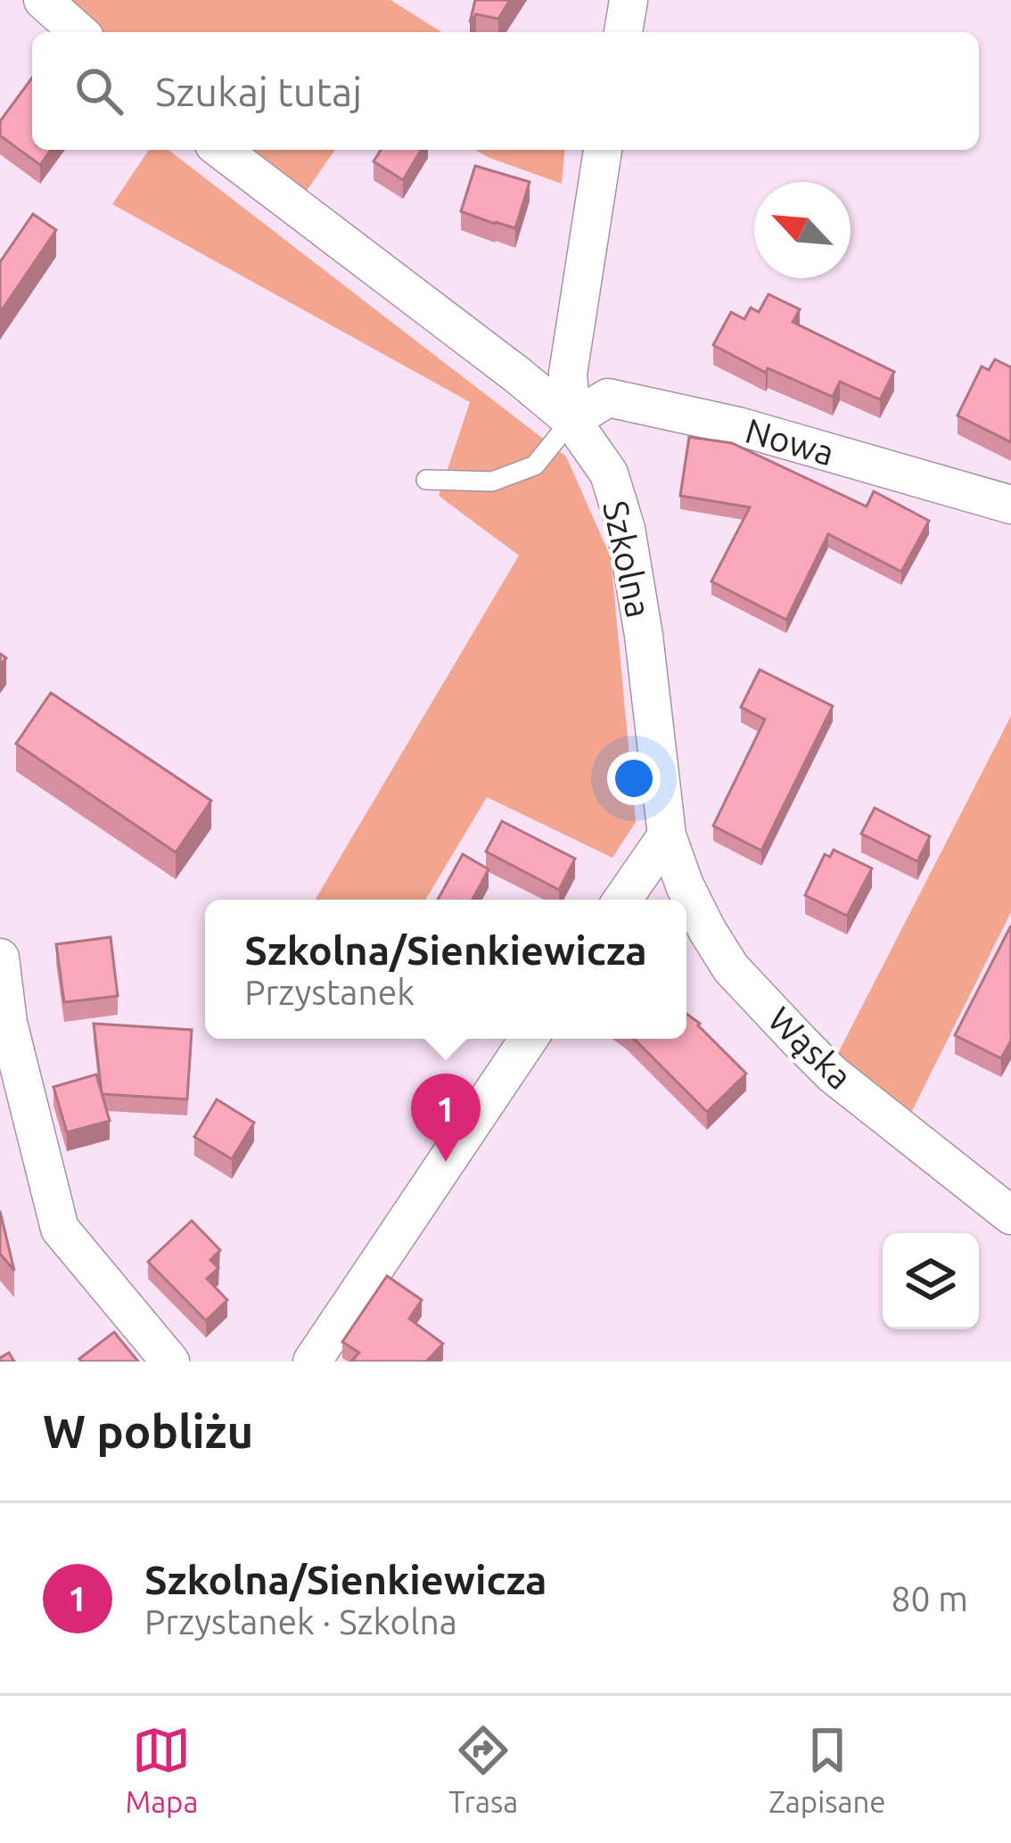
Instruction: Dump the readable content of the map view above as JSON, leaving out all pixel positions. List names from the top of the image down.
{
  "streets": {
    "street": ["Nowa", "Szkolna", "Wąska"]
  },
  "crossings": [
    ["Nowa", "Szkolna"],
    ["Szkolna", "Wąska"]
  ],
  "north": "top left",
  "page": {
    "search": "Szukaj tutaj",
    "popup": ["Szkolna/Sienkiewicza", "Przystanek"],
    "pins": "1",
    "heading": "W pobliżu",
    "list": [
      {
        "mark": "1",
        "name": "Szkolna/Sienkiewicza",
        "note": "Przystanek · Szkolna",
        "value": "80 m"
      }
    ],
    "nav": ["Mapa", "Trasa", "Zapisane"]
  }
}
